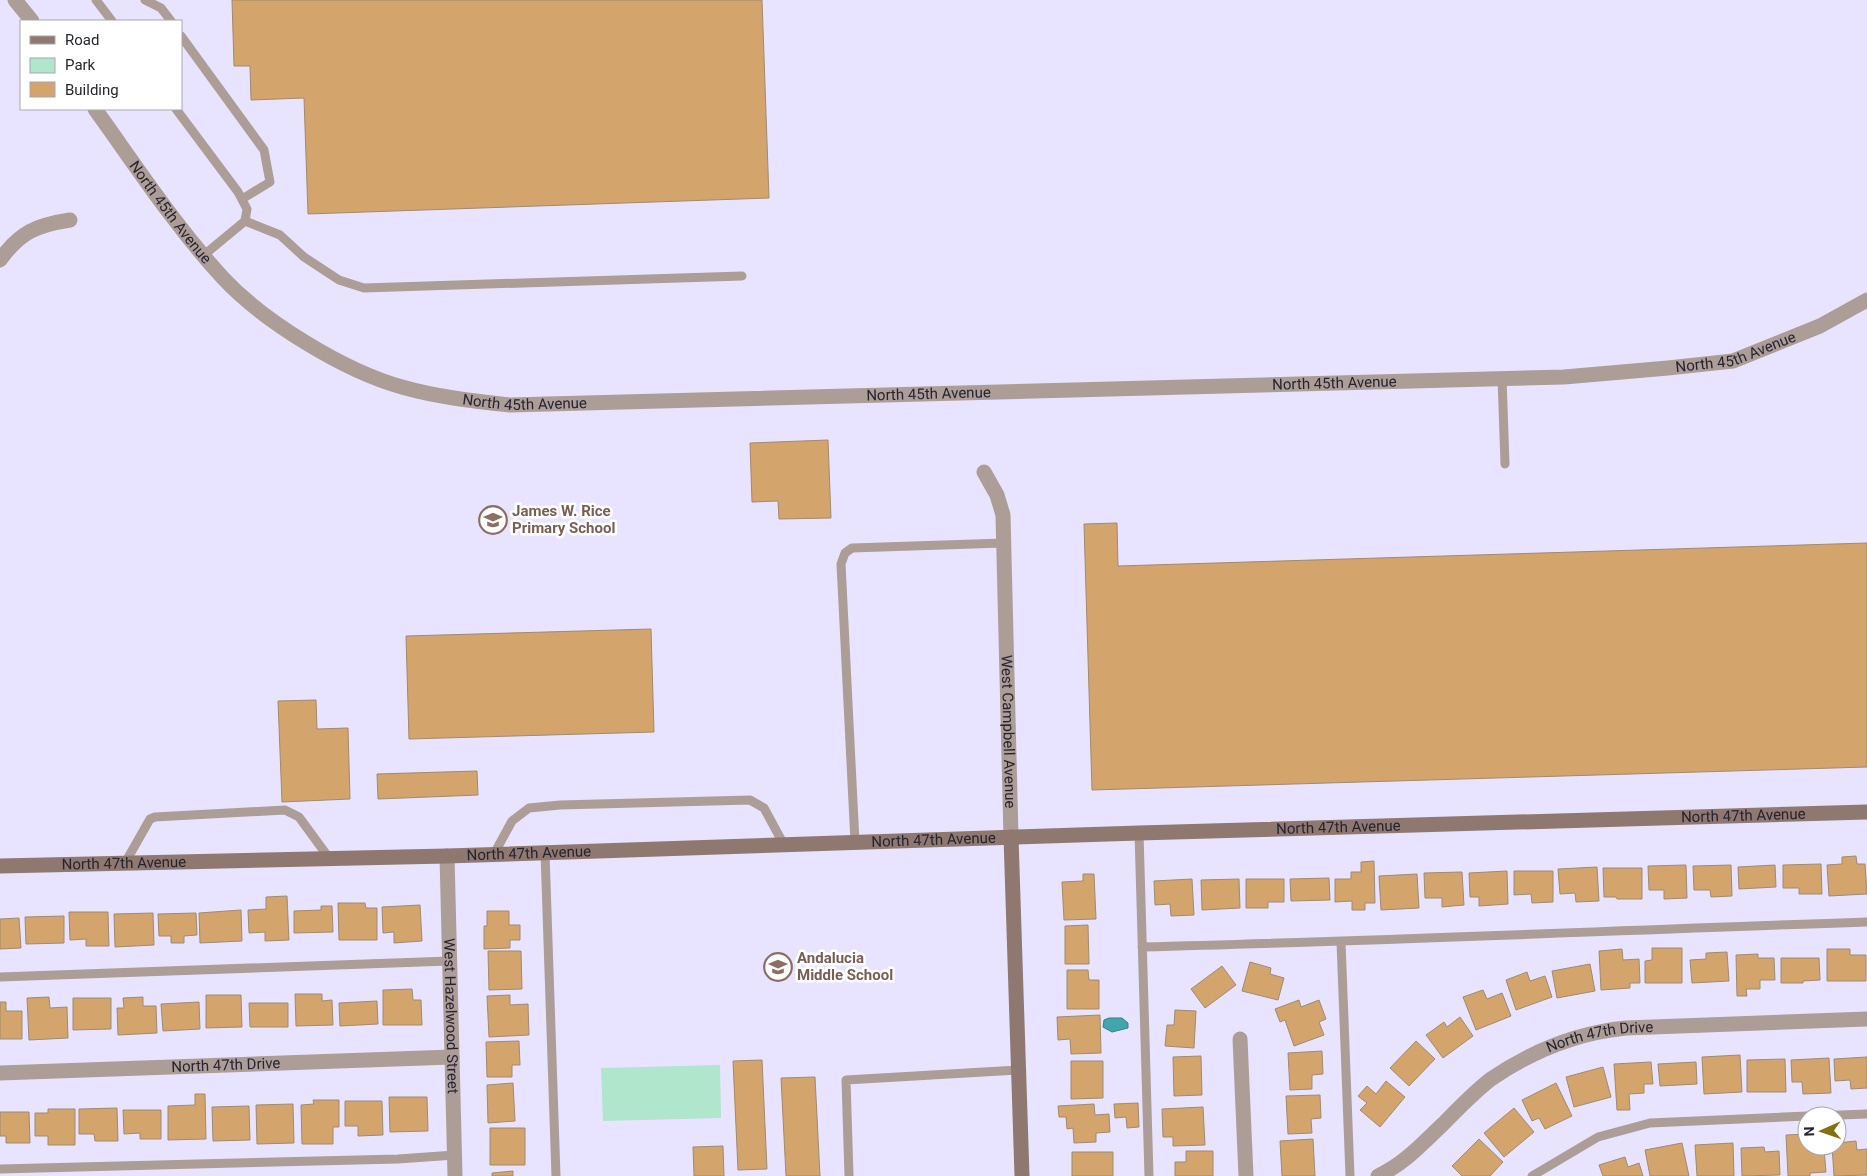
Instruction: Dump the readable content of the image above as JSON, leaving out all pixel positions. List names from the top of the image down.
{
  "streets": {
    "street": [
      "North 45th Avenue",
      "West Campbell Avenue",
      "North 47th Avenue",
      "West Hazelwood Street",
      "North 47th Drive"
    ]
  },
  "crossings": [
    ["West Campbell Avenue", "North 47th Avenue"],
    ["North 47th Avenue", "West Hazelwood Street"],
    ["West Hazelwood Street", "North 47th Drive"]
  ],
  "places": {
    "school or university": ["James W. Rice Primary School", "Andalucia Middle School"]
  },
  "legend": ["Road", "Park", "Building"],
  "north": "left"
}
